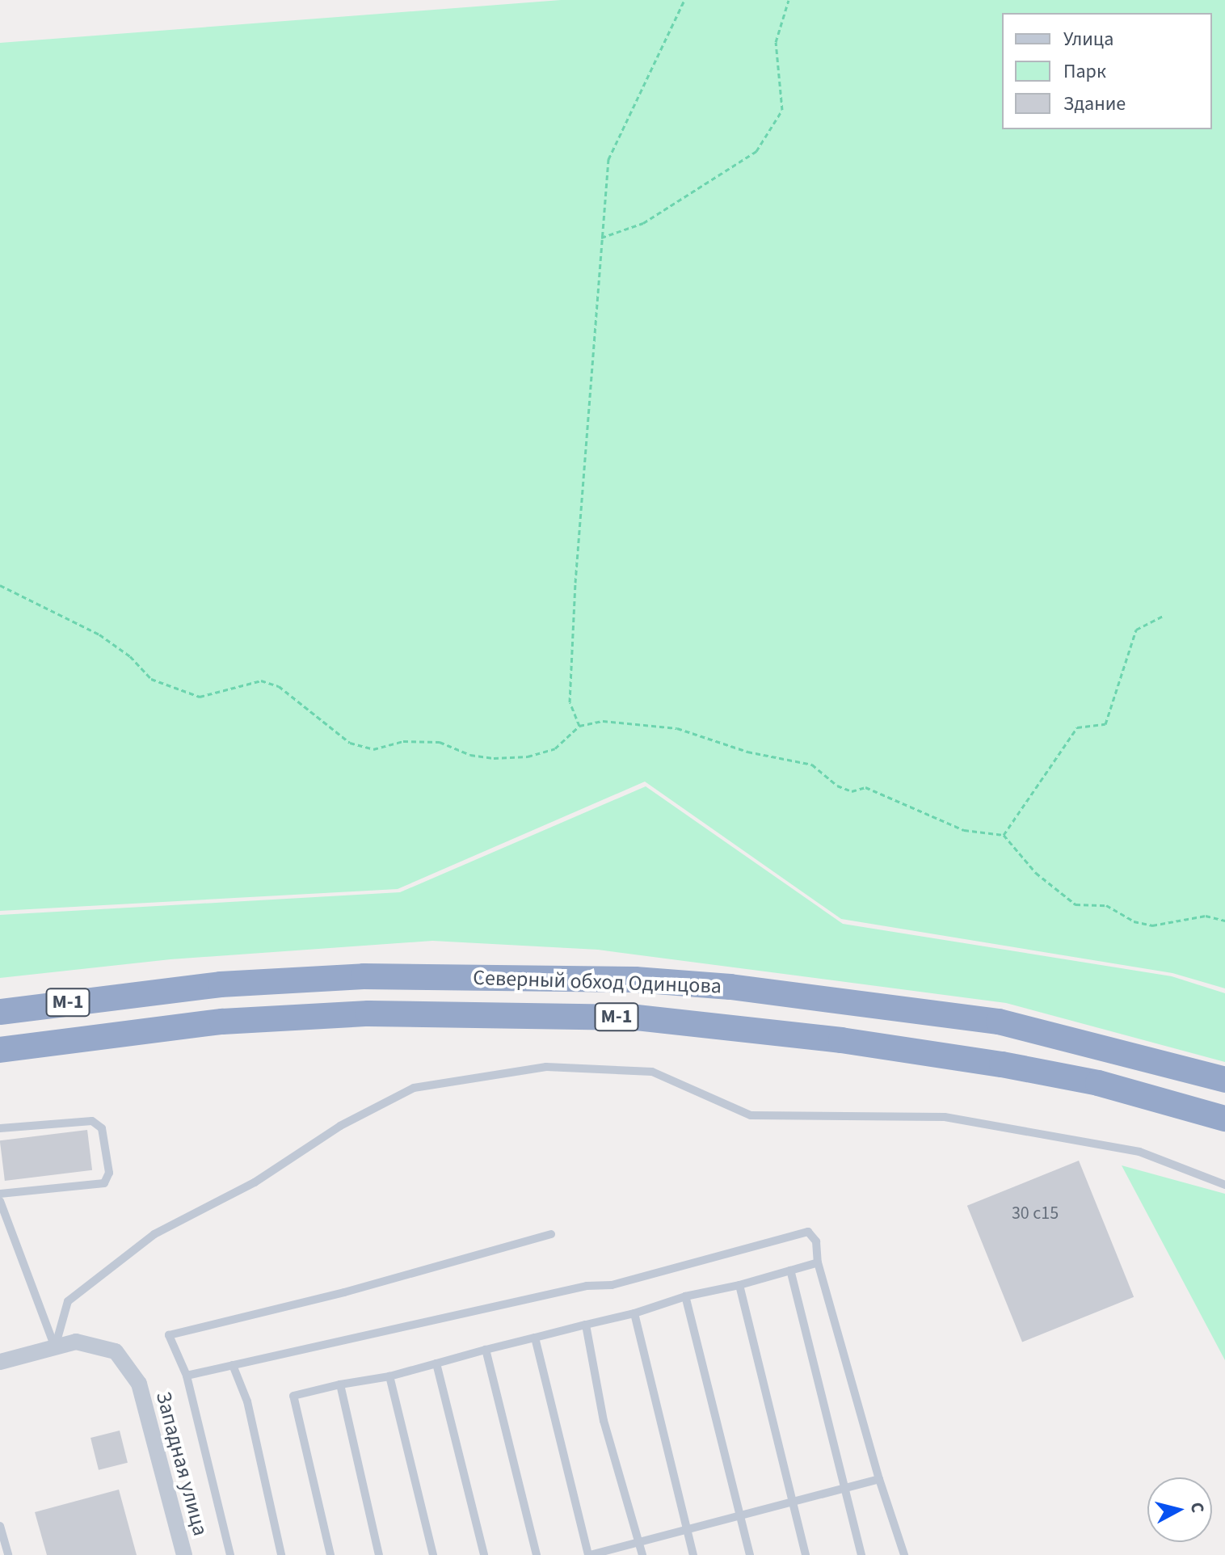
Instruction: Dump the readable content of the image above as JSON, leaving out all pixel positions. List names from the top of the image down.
{
  "streets": {
    "highway": ["Северный обход Одинцова", "М-1"],
    "street": ["Западная улица"]
  },
  "house_numbers": ["30 с15"],
  "legend": ["Улица", "Парк", "Здание"],
  "north": "right"
}
